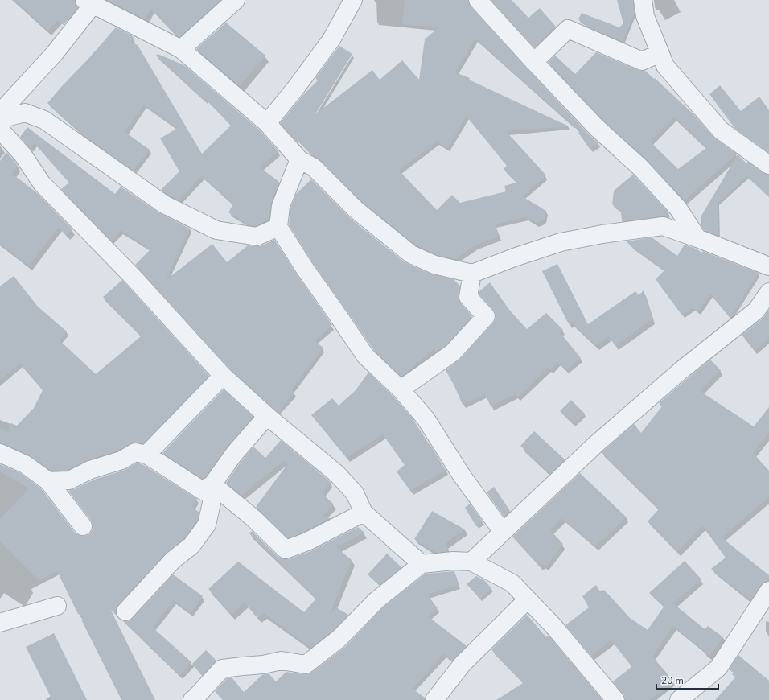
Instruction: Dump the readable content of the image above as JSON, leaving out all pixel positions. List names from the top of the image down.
{
  "scale_bar": "20 m"
}
